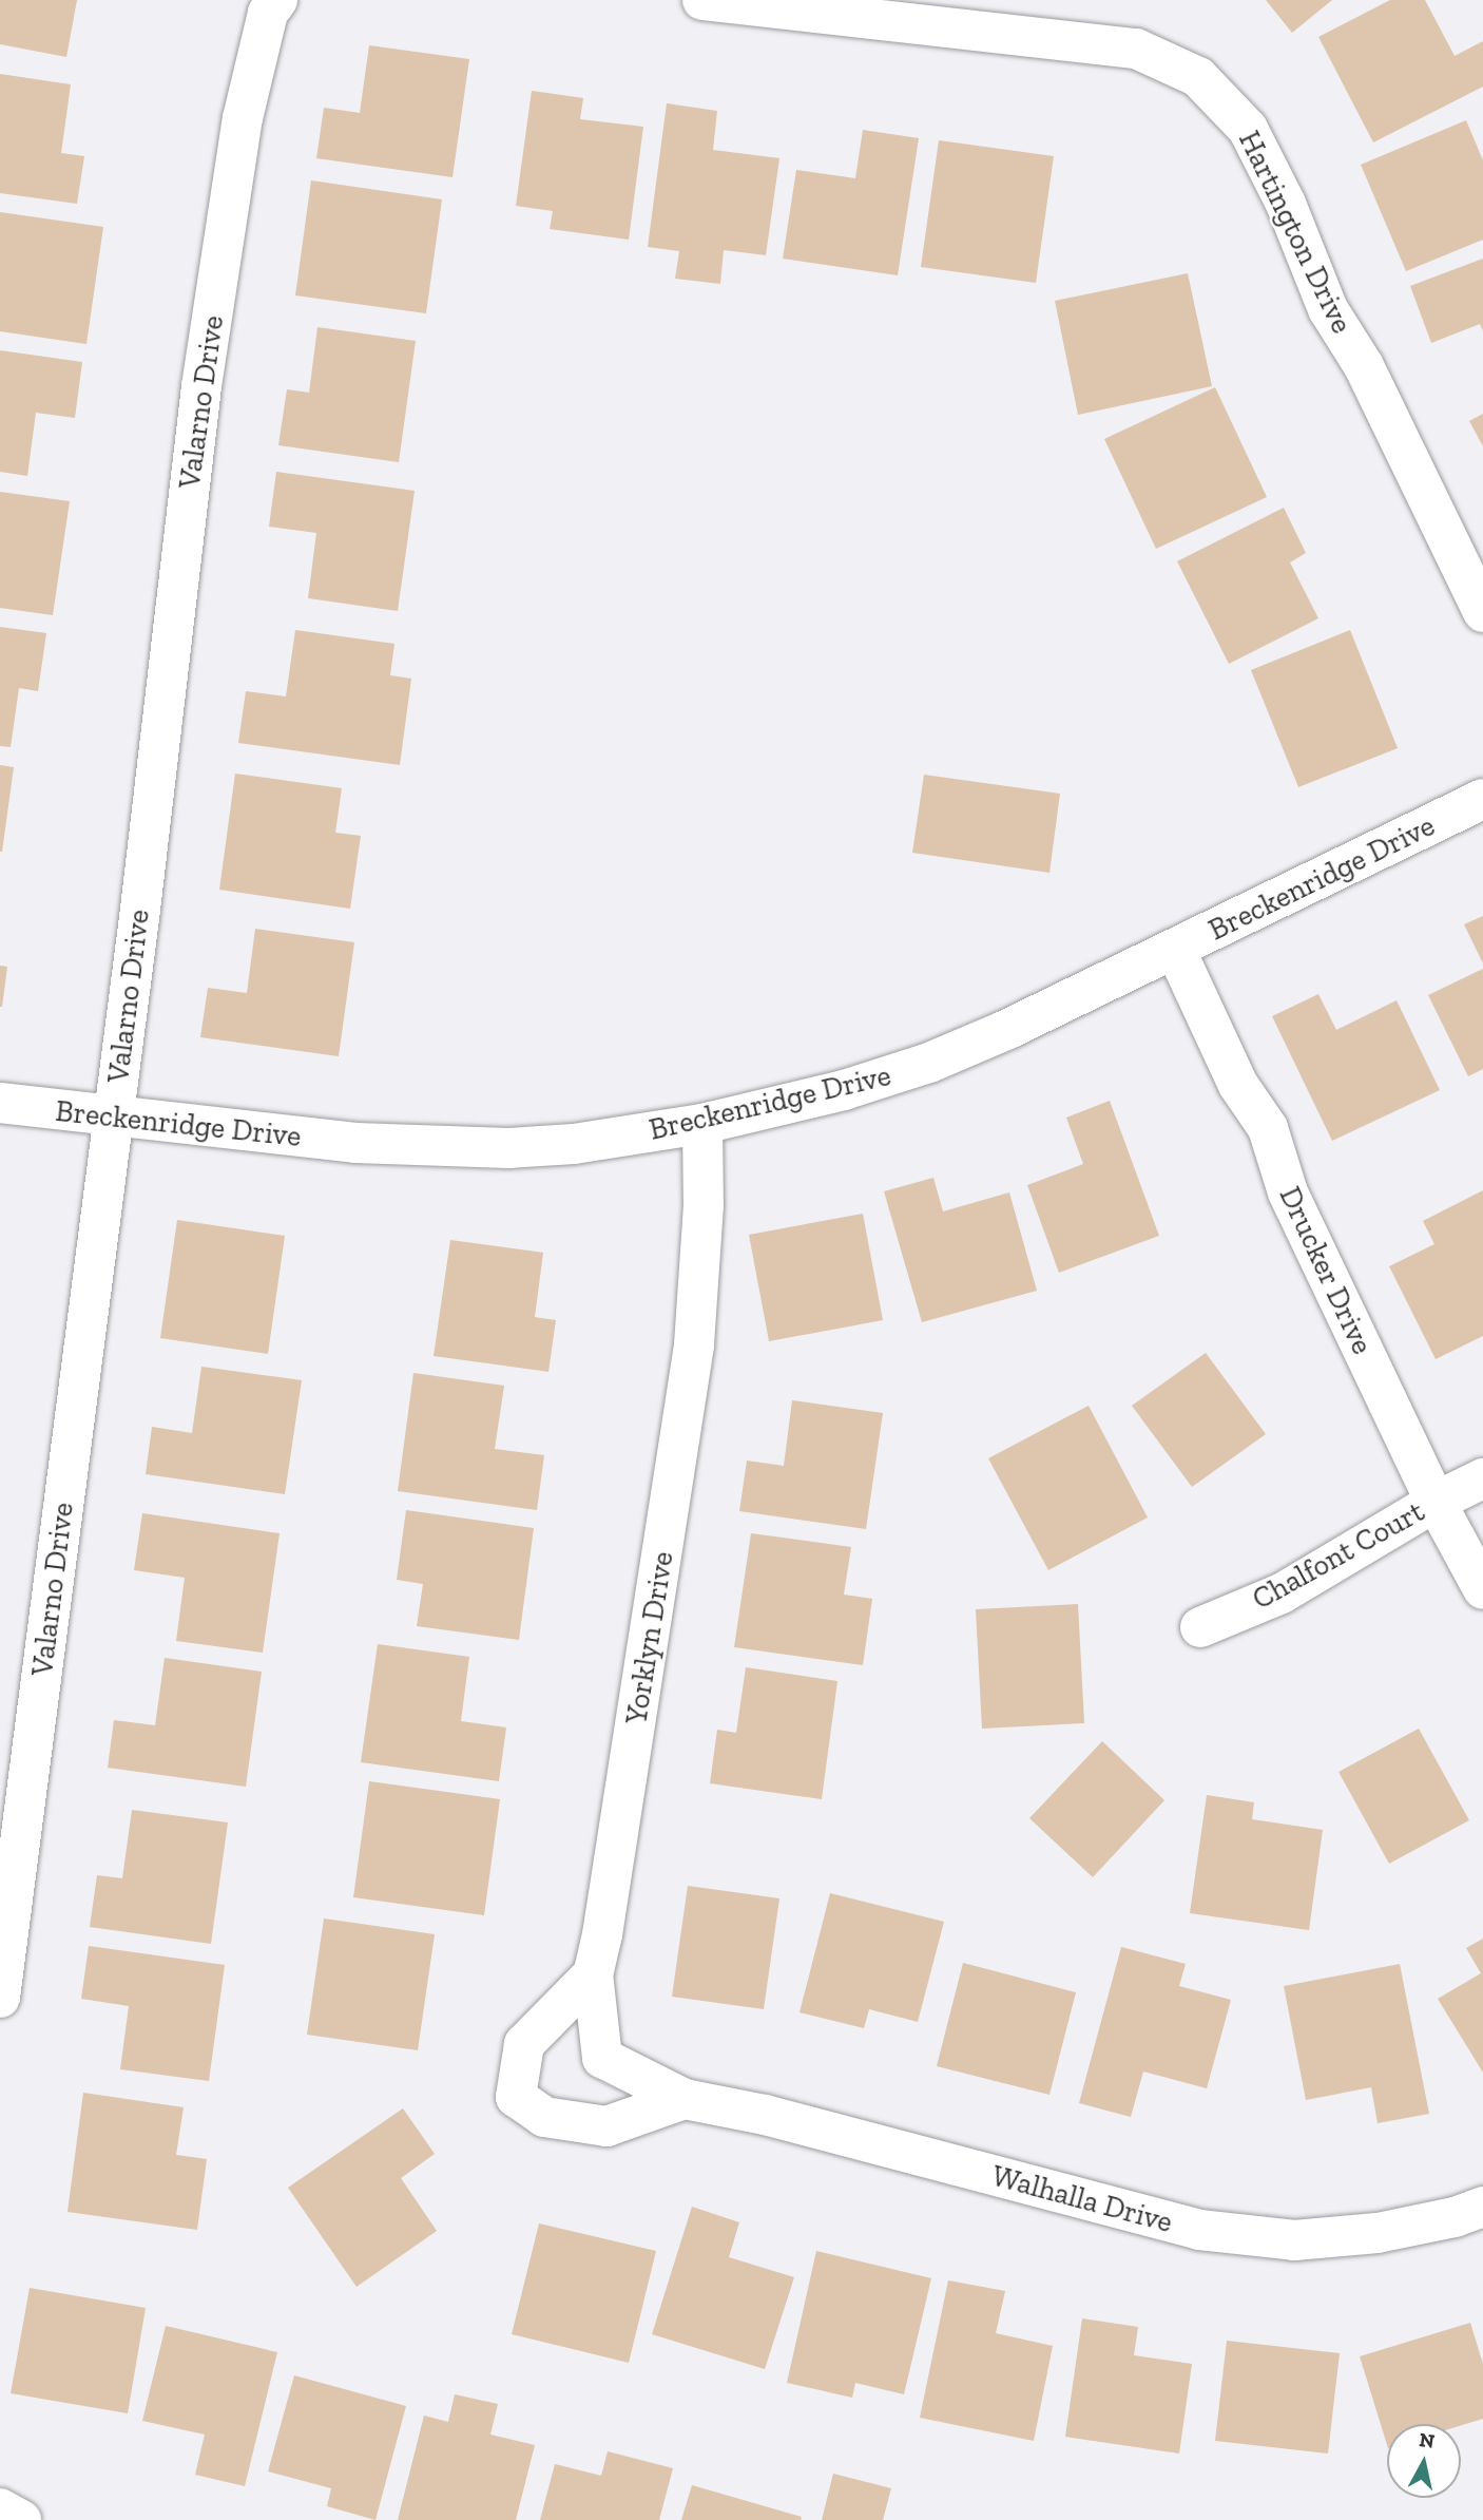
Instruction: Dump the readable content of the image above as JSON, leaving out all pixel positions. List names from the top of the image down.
{
  "streets": {
    "street": [
      "Hartington Drive",
      "Valarno Drive",
      "Breckenridge Drive",
      "Drucker Drive",
      "Chalfont Court",
      "Yorklyn Drive",
      "Walhalla Drive"
    ]
  },
  "crossings": [
    ["Valarno Drive", "Breckenridge Drive"],
    ["Breckenridge Drive", "Drucker Drive"],
    ["Breckenridge Drive", "Yorklyn Drive"],
    ["Drucker Drive", "Chalfont Court"],
    ["Yorklyn Drive", "Walhalla Drive"]
  ],
  "north": "top"
}
